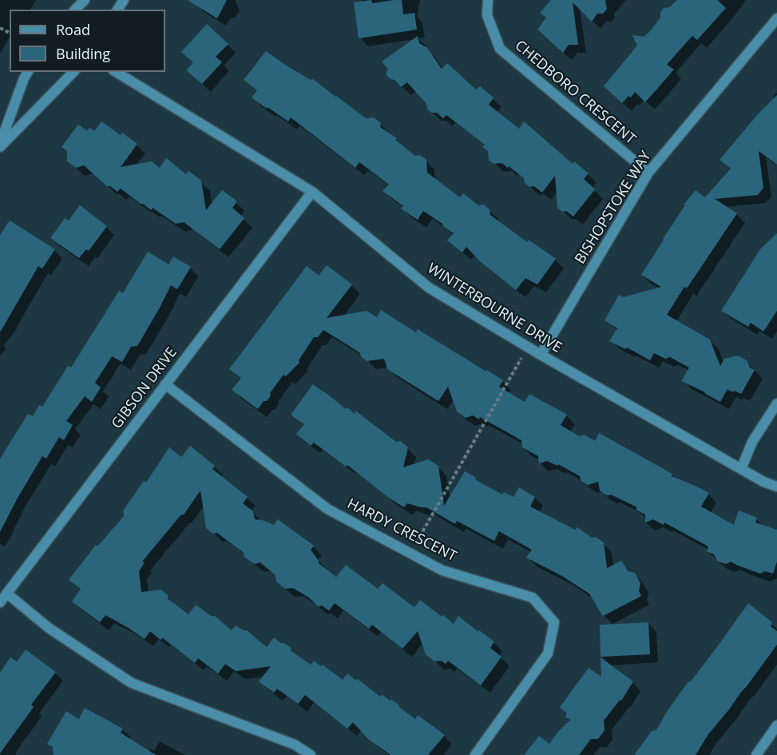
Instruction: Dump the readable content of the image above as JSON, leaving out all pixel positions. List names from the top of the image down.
{
  "streets": {
    "street": [
      "CHEDBORO CRESCENT",
      "BISHOPSTOKE WAY",
      "WINTERBOURNE DRIVE",
      "GIBSON DRIVE",
      "HARDY CRESCENT"
    ]
  },
  "crossings": [
    ["CHEDBORO CRESCENT", "BISHOPSTOKE WAY"],
    ["BISHOPSTOKE WAY", "WINTERBOURNE DRIVE"],
    ["WINTERBOURNE DRIVE", "GIBSON DRIVE"],
    ["GIBSON DRIVE", "HARDY CRESCENT"]
  ],
  "legend": ["Road", "Building"]
}
